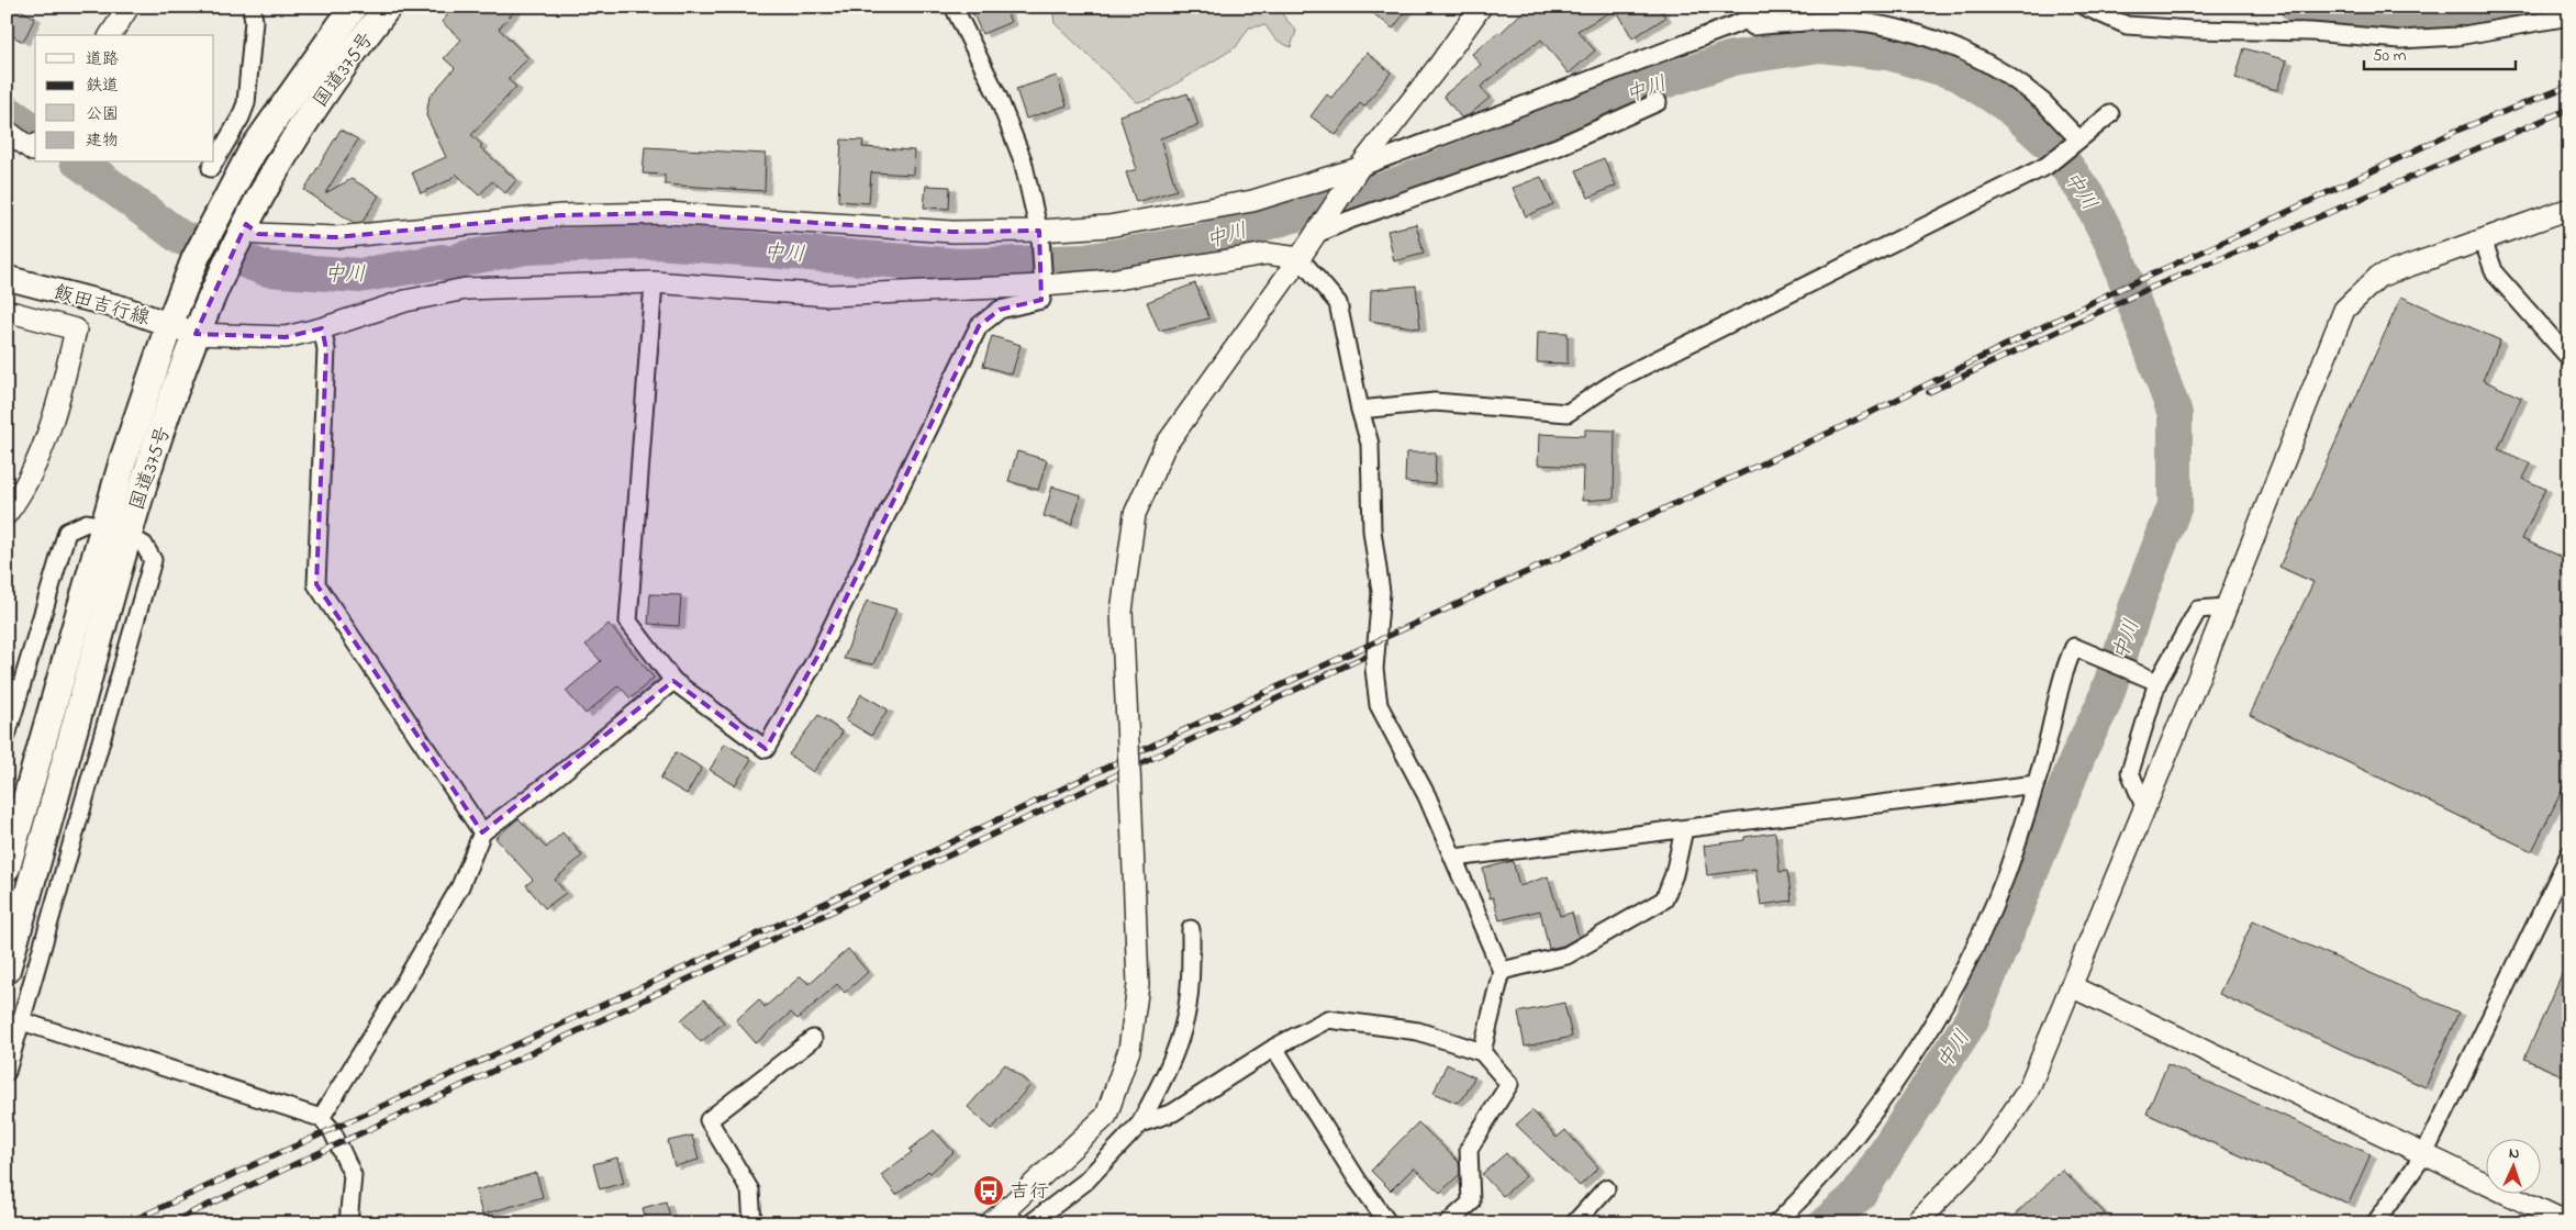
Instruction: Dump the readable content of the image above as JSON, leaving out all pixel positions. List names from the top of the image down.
{
  "streets": {
    "highway": ["国道375号"],
    "main road": ["飯田吉行線"]
  },
  "crossings": [
    ["国道375号", "飯田吉行線"]
  ],
  "water": ["中川"],
  "places": {
    "bus stop": ["吉行"]
  },
  "legend": [
    "道路",
    "鉄道",
    "公園",
    "建物"
  ],
  "scale_bar": "50 m",
  "north": "top"
}
